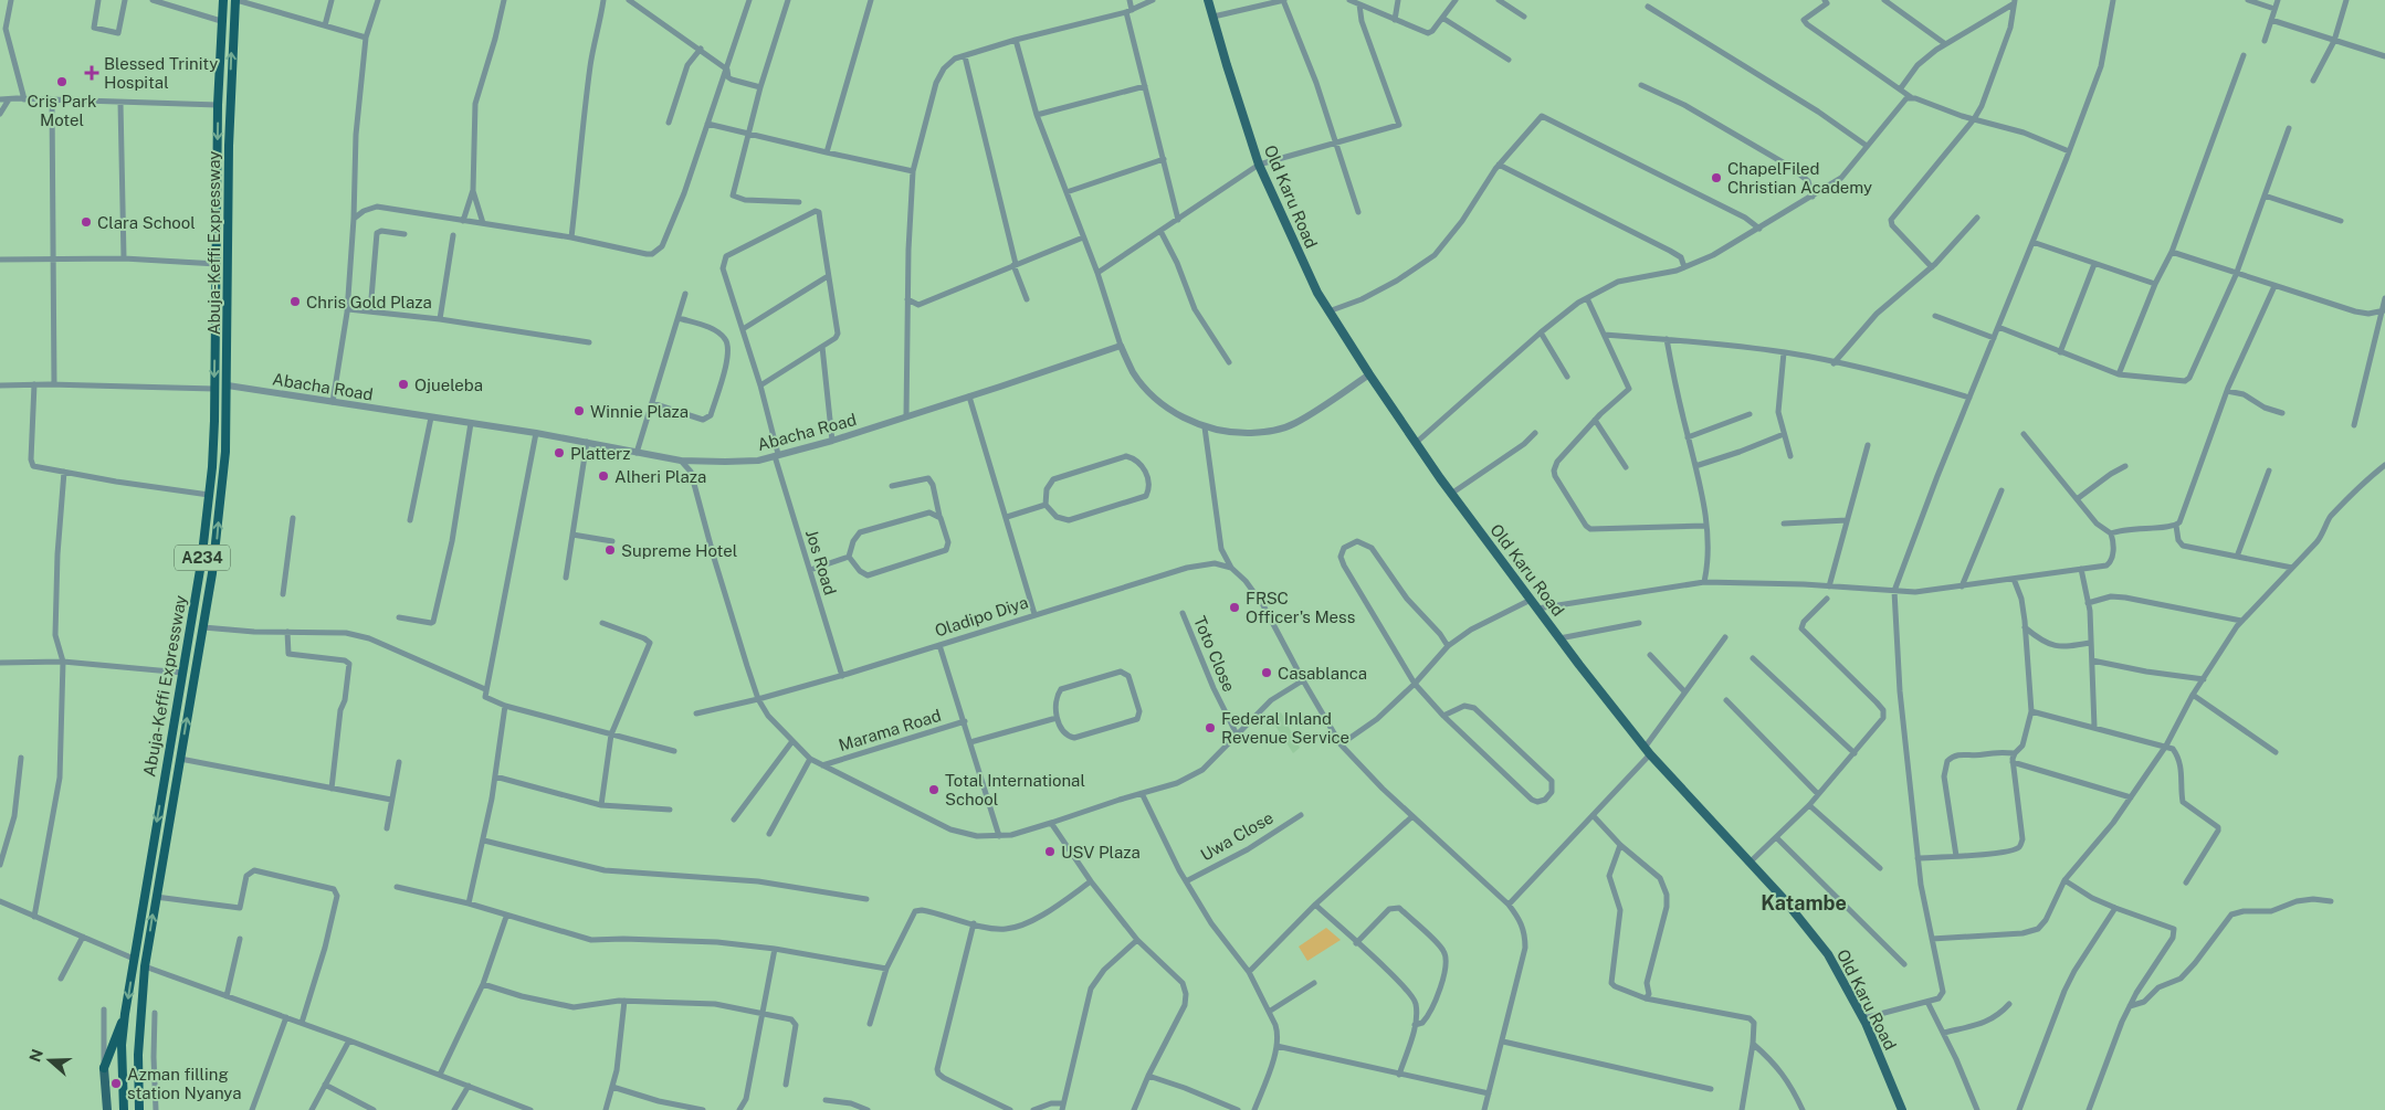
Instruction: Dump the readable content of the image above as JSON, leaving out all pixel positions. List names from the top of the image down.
{
  "streets": {
    "highway": ["Abuja-Keffi Expressway", "A234"],
    "main road": ["Old Karu Road"],
    "street": [
      "Abacha Road",
      "Jos Road",
      "Oladipo Diya",
      "Toto Close",
      "Marama Road",
      "Uwa Close"
    ]
  },
  "crossings": [
    ["Abuja-Keffi Expressway", "Abacha Road"],
    ["Abacha Road", "Jos Road"],
    ["Jos Road", "Oladipo Diya"]
  ],
  "districts": ["Katambe"],
  "places": {
    "health": ["Blessed Trinity Hospital"],
    "other": [
      "Cris Park Motel",
      "ChapelFiled Christian Academy",
      "Clara School",
      "Chris Gold Plaza",
      "Ojueleba",
      "Winnie Plaza",
      "Platterz",
      "Alheri Plaza",
      "Supreme Hotel",
      "FRSC Officer's Mess",
      "Casablanca",
      "Federal Inland Revenue Service",
      "Total International School",
      "USV Plaza",
      "Azman filling station Nyanya"
    ]
  },
  "north": "left"
}
